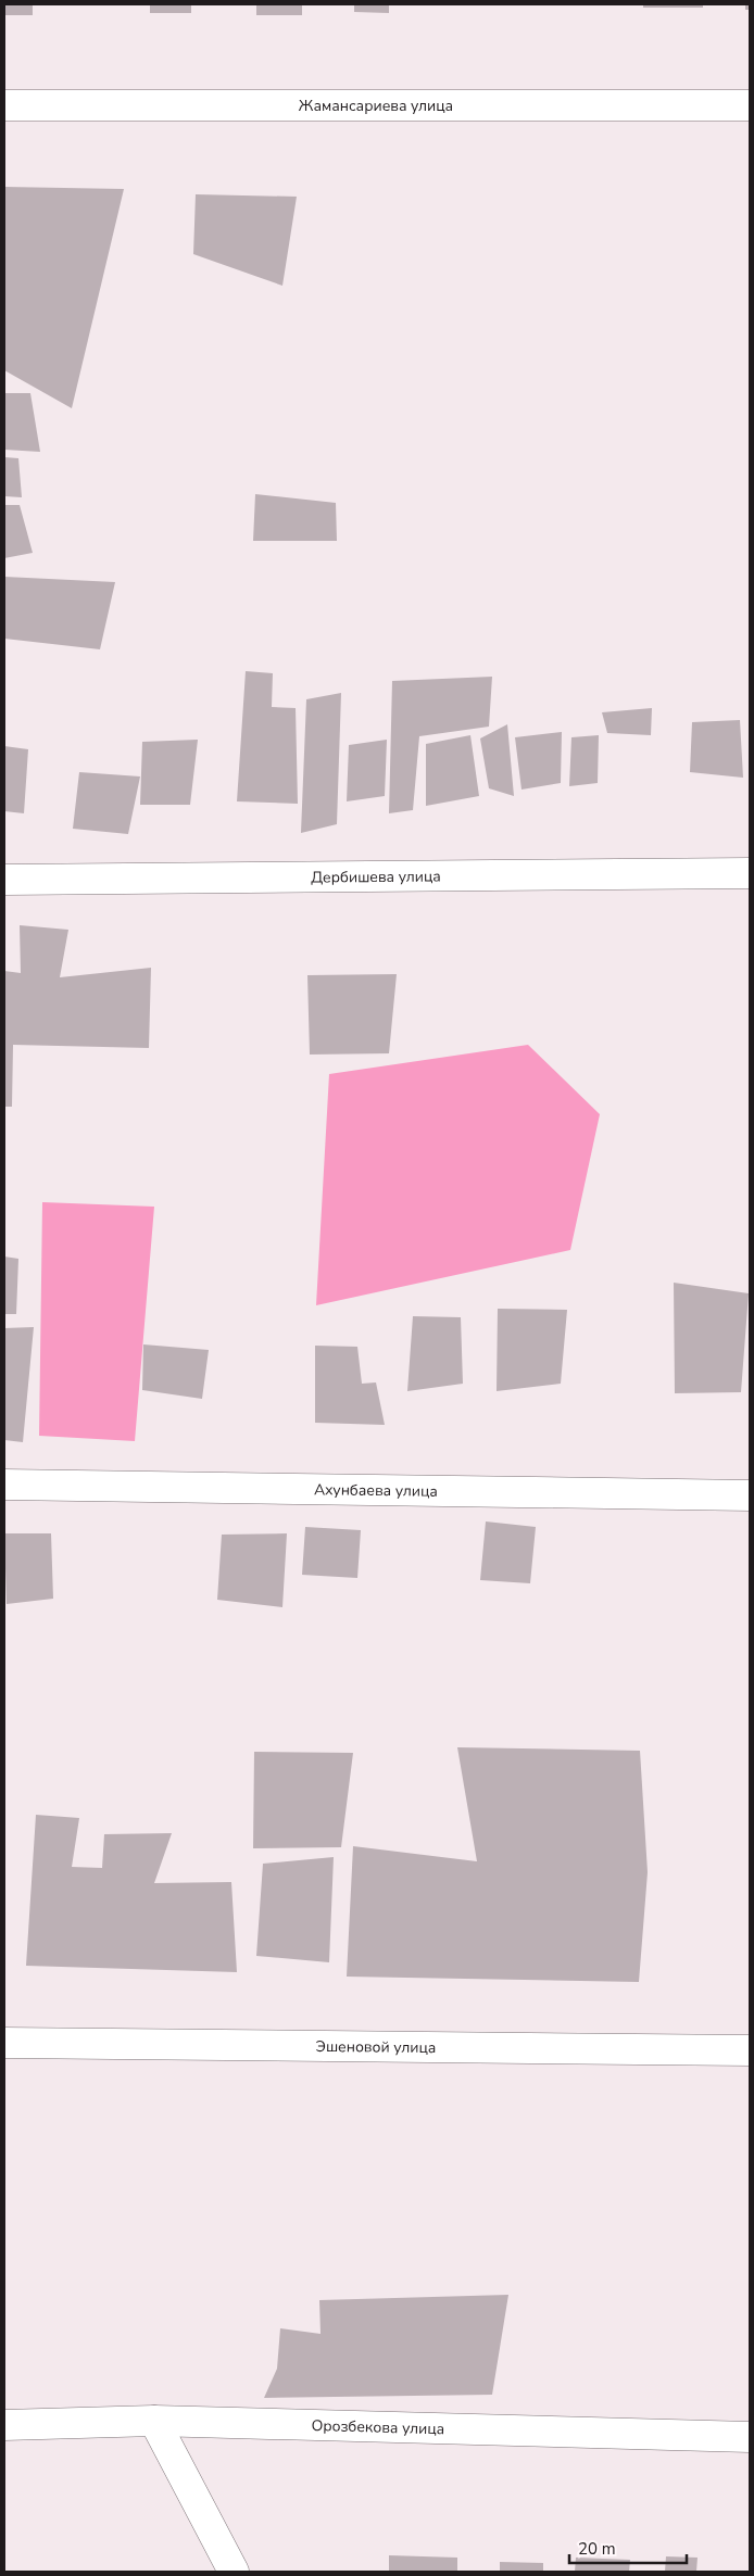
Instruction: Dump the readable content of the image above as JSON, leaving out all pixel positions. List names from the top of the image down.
{
  "streets": {
    "street": [
      "Жамансариева улица",
      "Дербишева улица",
      "Ахунбаева улица",
      "Эшеновой улица",
      "Орозбекова улица"
    ]
  },
  "scale_bar": "20 m"
}
